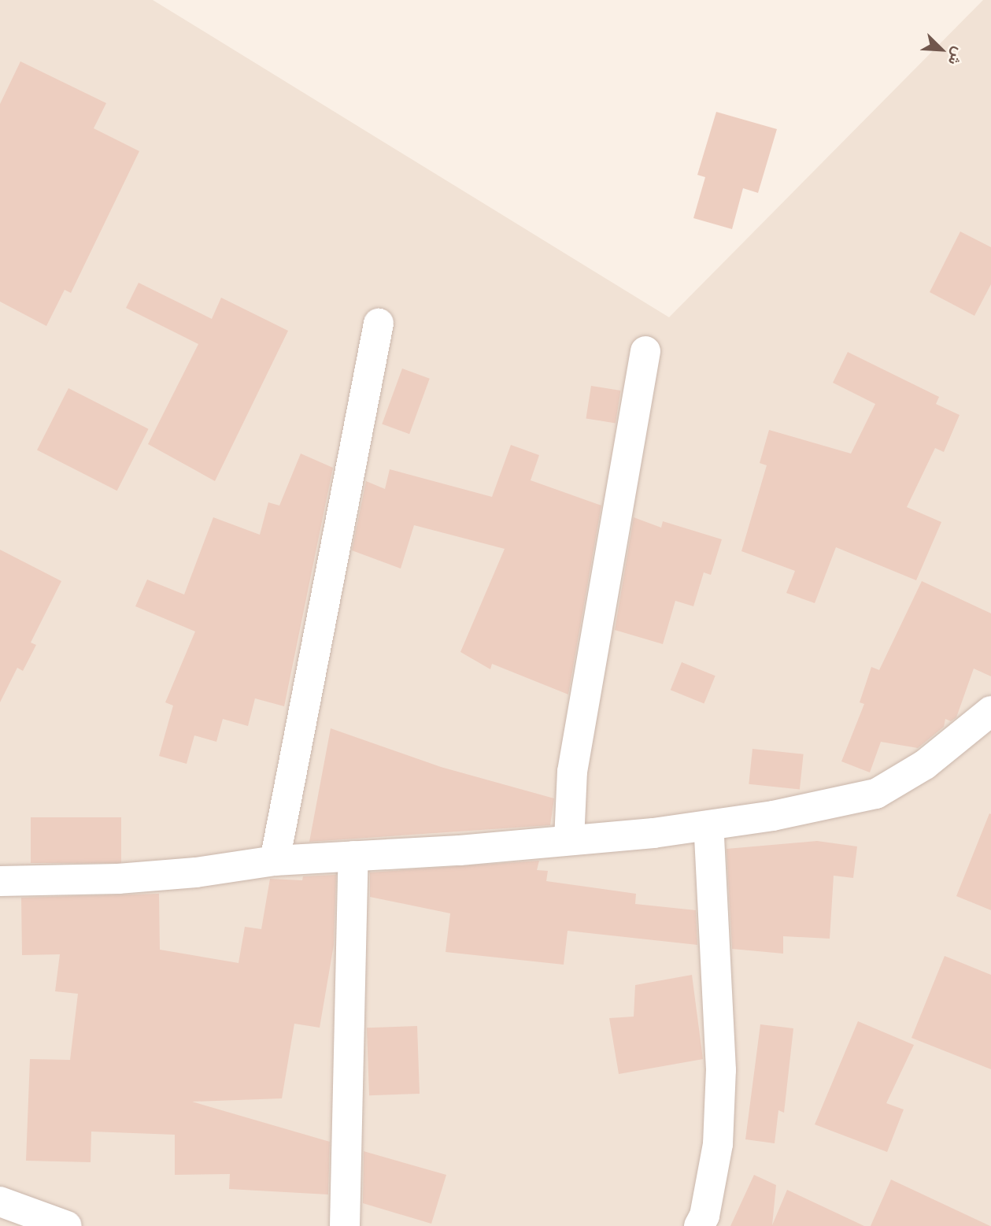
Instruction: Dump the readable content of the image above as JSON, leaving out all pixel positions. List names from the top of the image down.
{
  "north": "bottom right"
}
